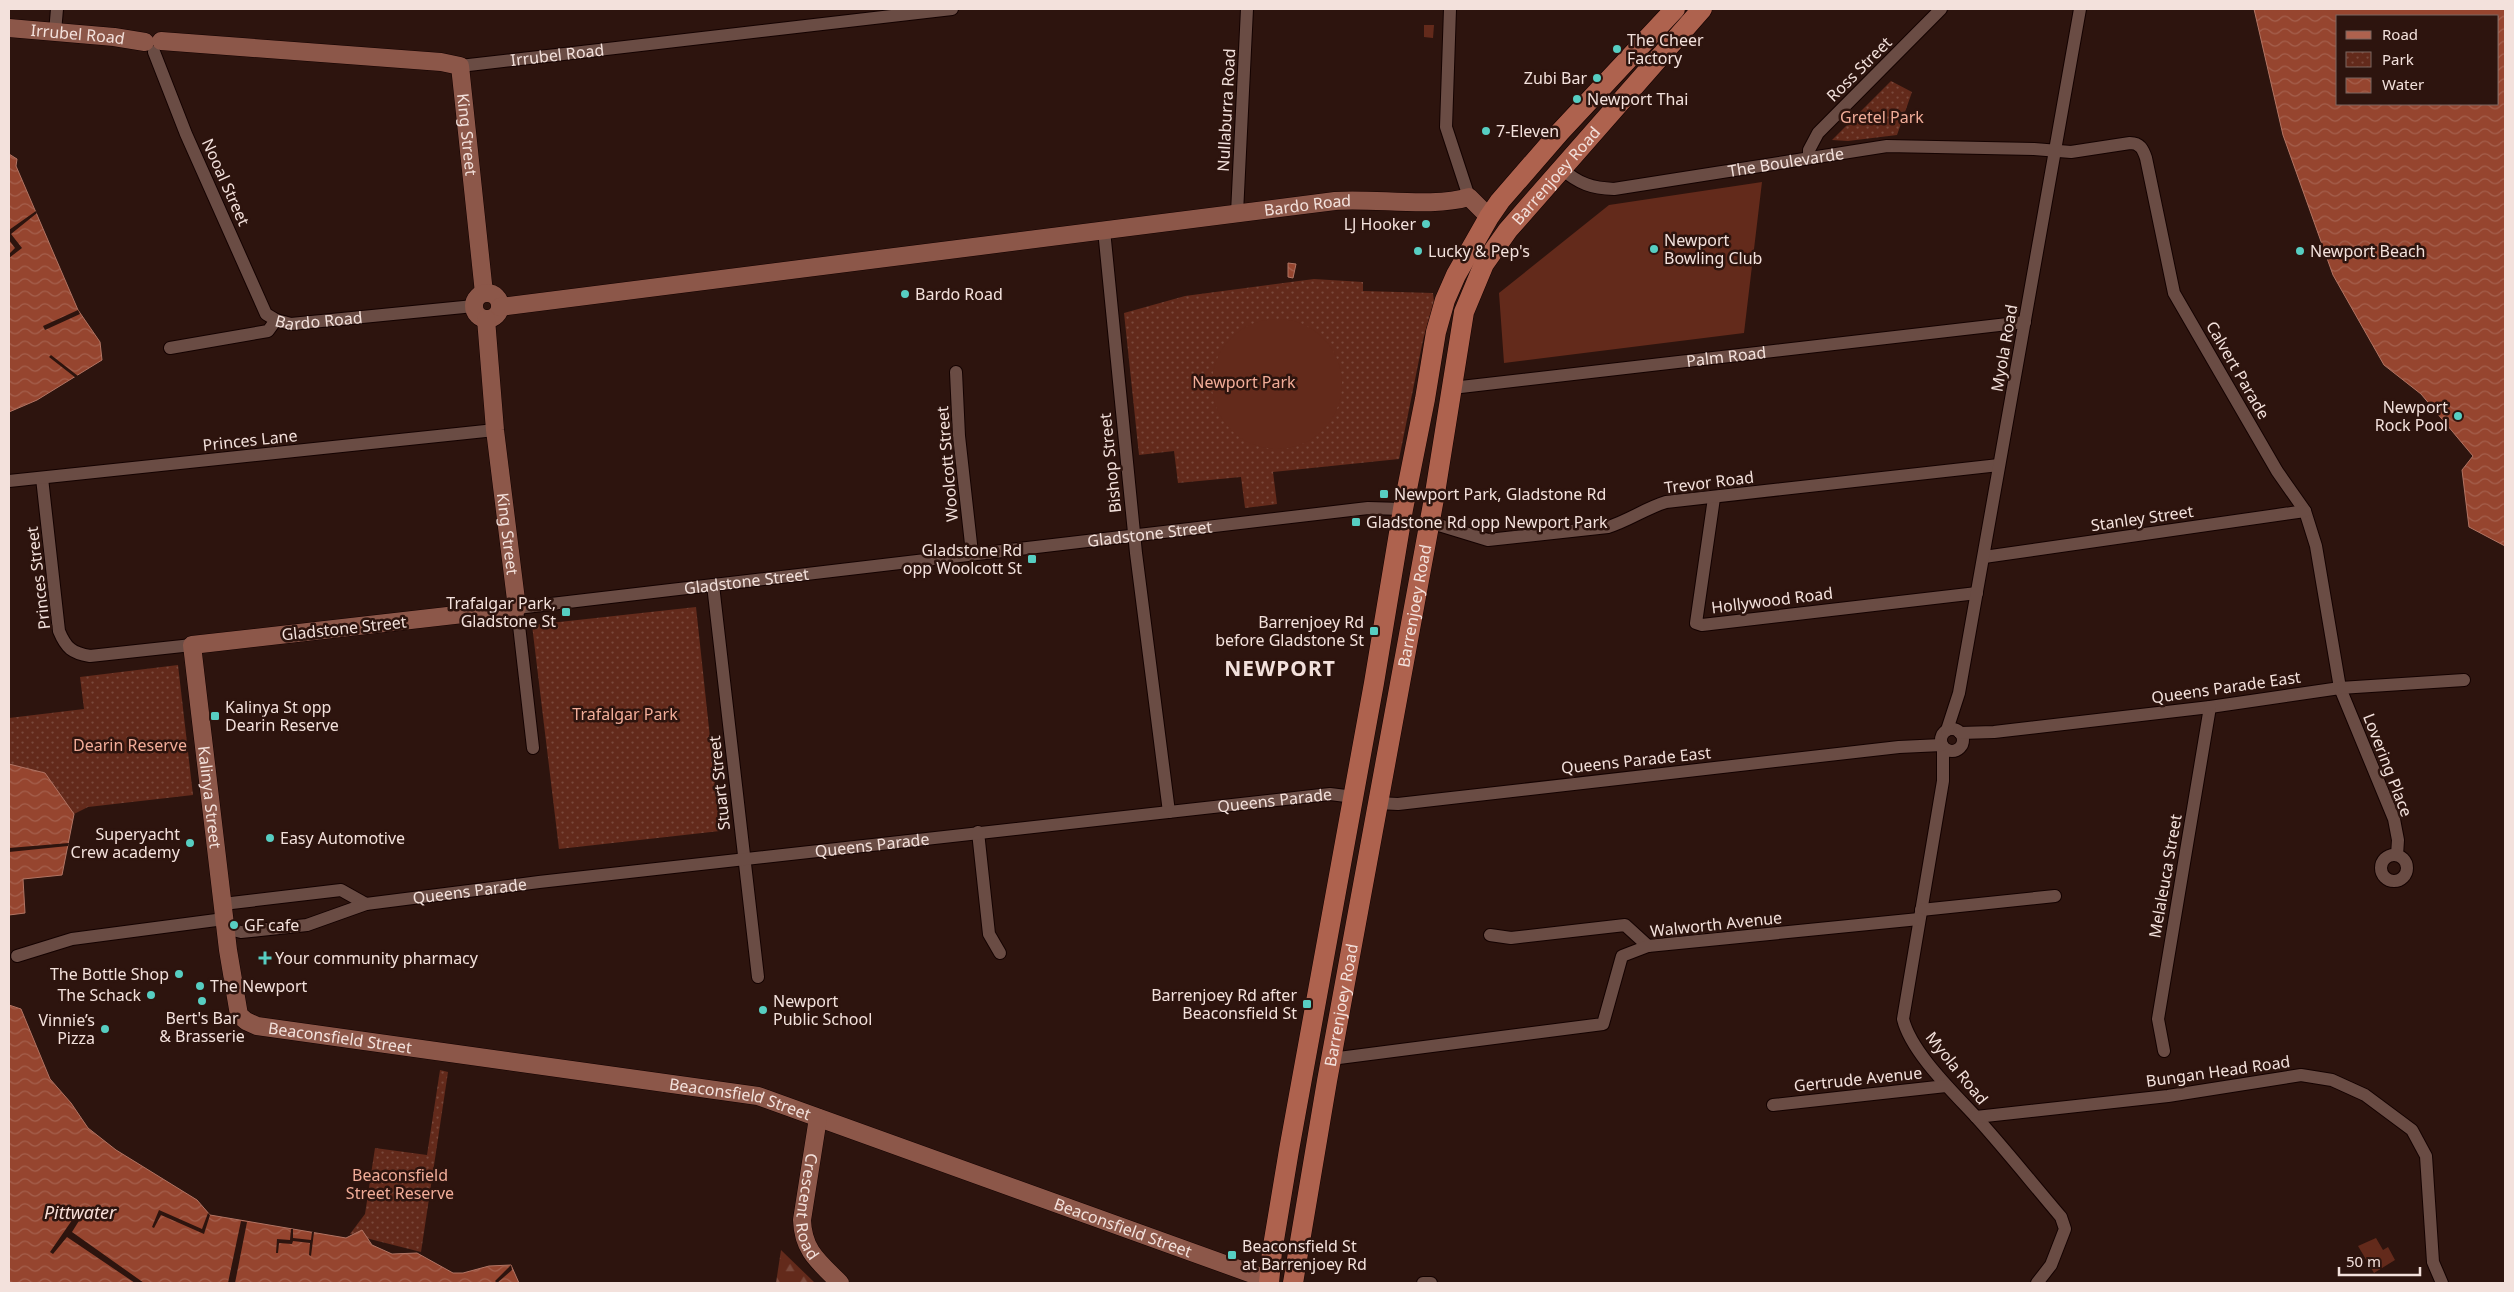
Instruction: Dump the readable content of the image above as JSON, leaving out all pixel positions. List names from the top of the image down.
{
  "streets": {
    "main road": ["Barrenjoey Road", "Palm Road", "Queens Parade"],
    "street": [
      "Irrubel Road",
      "Ross Street",
      "Nullaburra Road",
      "King Street",
      "The Boulevarde",
      "Nooal Street",
      "Bardo Road",
      "Myola Road",
      "Calvert Parade",
      "Princes Lane",
      "Bishop Street",
      "Woolcott Street",
      "Trevor Road",
      "Stanley Street",
      "Gladstone Street",
      "Princes Street",
      "Hollywood Road",
      "Queens Parade East",
      "Lovering Place",
      "Stuart Street",
      "Kalinya Street",
      "Melaleuca Street",
      "Walworth Avenue",
      "Beaconsfield Street",
      "Bungan Head Road",
      "Gertrude Avenue",
      "Crescent Road"
    ]
  },
  "crossings": [
    ["Irrubel Road", "King Street"],
    ["Irrubel Road", "Nooal Street"],
    ["Ross Street", "The Boulevarde"],
    ["Nullaburra Road", "Bardo Road"],
    ["King Street", "Bardo Road"],
    ["King Street", "Princes Lane"],
    ["King Street", "Gladstone Street"],
    ["The Boulevarde", "Barrenjoey Road"],
    ["The Boulevarde", "Myola Road"],
    ["The Boulevarde", "Calvert Parade"],
    ["Barrenjoey Road", "Palm Road"],
    ["Barrenjoey Road", "Trevor Road"],
    ["Barrenjoey Road", "Gladstone Street"],
    ["Barrenjoey Road", "Queens Parade East"],
    ["Barrenjoey Road", "Queens Parade"],
    ["Barrenjoey Road", "Walworth Avenue"],
    ["Barrenjoey Road", "Beaconsfield Street"],
    ["Nooal Street", "Bardo Road"],
    ["Bardo Road", "Bishop Street"],
    ["Myola Road", "Palm Road"],
    ["Myola Road", "Calvert Parade"],
    ["Myola Road", "Trevor Road"],
    ["Myola Road", "Stanley Street"],
    ["Myola Road", "Hollywood Road"],
    ["Myola Road", "Queens Parade East"],
    ["Myola Road", "Walworth Avenue"],
    ["Myola Road", "Bungan Head Road"],
    ["Myola Road", "Gertrude Avenue"],
    ["Calvert Parade", "Stanley Street"],
    ["Calvert Parade", "Queens Parade East"],
    ["Calvert Parade", "Lovering Place"],
    ["Princes Lane", "Princes Street"],
    ["Bishop Street", "Gladstone Street"],
    ["Bishop Street", "Queens Parade"],
    ["Woolcott Street", "Gladstone Street"],
    ["Trevor Road", "Hollywood Road"],
    ["Gladstone Street", "Princes Street"],
    ["Gladstone Street", "Stuart Street"],
    ["Gladstone Street", "Kalinya Street"],
    ["Queens Parade East", "Lovering Place"],
    ["Queens Parade East", "Queens Parade"],
    ["Queens Parade East", "Melaleuca Street"],
    ["Stuart Street", "Queens Parade"],
    ["Kalinya Street", "Queens Parade"],
    ["Kalinya Street", "Beaconsfield Street"],
    ["Beaconsfield Street", "Crescent Road"]
  ],
  "districts": ["NEWPORT"],
  "water": ["Pittwater"],
  "parks": [
    "Gretel Park",
    "Newport Park",
    "Trafalgar Park",
    "Dearin Reserve",
    "Beaconsfield Street Reserve"
  ],
  "places": {
    "other": [
      "The Cheer Factory",
      "Zubi Bar",
      "Newport Thai",
      "7-Eleven",
      "LJ Hooker",
      "Newport Bowling Club",
      "Lucky & Pep's",
      "Newport Beach",
      "Bardo Road",
      "Newport Rock Pool",
      "Easy Automotive",
      "Superyacht Crew academy",
      "GF cafe",
      "The Bottle Shop",
      "The Newport",
      "The Schack",
      "Bert's Bar & Brasserie",
      "Newport Public School",
      "Vinnie’s Pizza"
    ],
    "transit": [
      "Newport Park, Gladstone Rd",
      "Gladstone Rd opp Newport Park",
      "Gladstone Rd opp Woolcott St",
      "Trafalgar Park, Gladstone St",
      "Barrenjoey Rd before Gladstone St",
      "Kalinya St opp Dearin Reserve",
      "Barrenjoey Rd after Beaconsfield St",
      "Beaconsfield St at Barrenjoey Rd"
    ],
    "health": ["Your community pharmacy"]
  },
  "legend": ["Road", "Park", "Water"],
  "scale_bar": "50 m"
}
